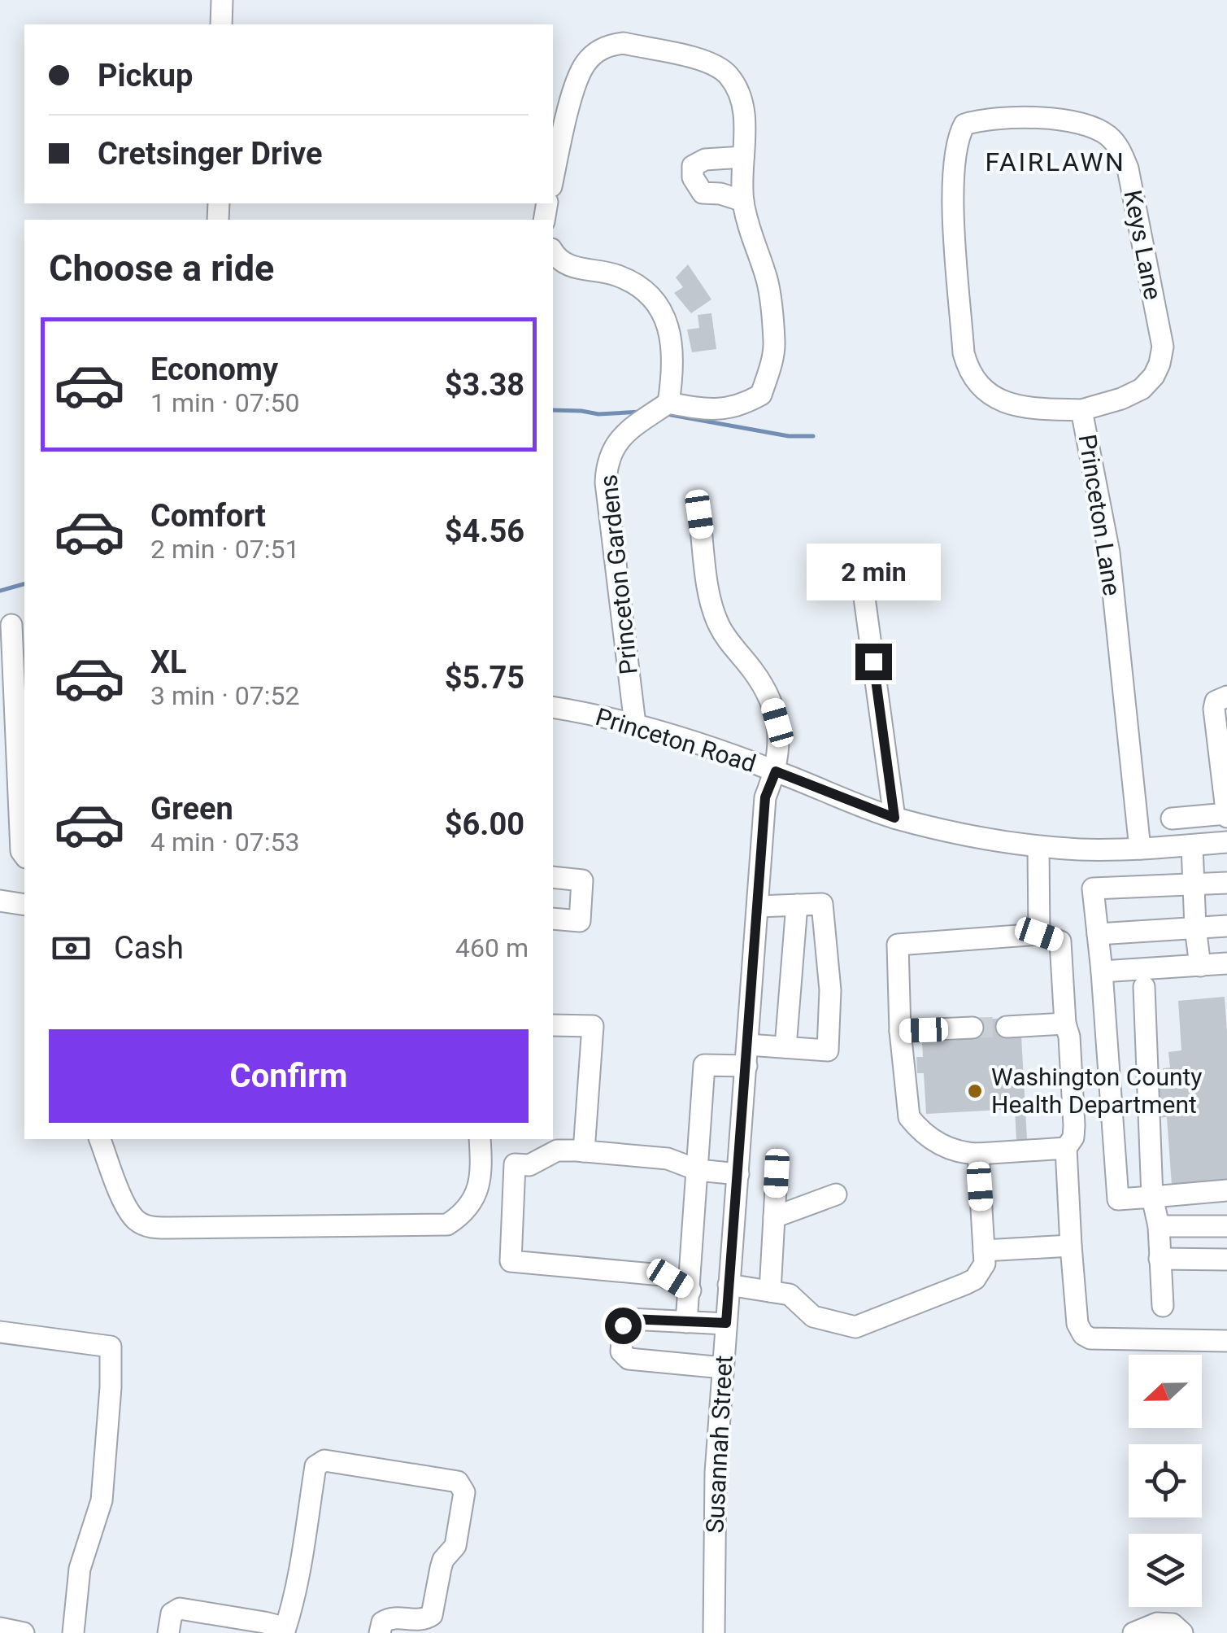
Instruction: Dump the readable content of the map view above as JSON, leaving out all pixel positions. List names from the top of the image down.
{
  "streets": {
    "street": [
      "Keys Lane",
      "Princeton Lane",
      "Princeton Gardens",
      "Princeton Road",
      "Susannah Street"
    ]
  },
  "crossings": [
    ["Keys Lane", "Princeton Lane"],
    ["Princeton Lane", "Princeton Road"],
    ["Princeton Gardens", "Princeton Road"],
    ["Princeton Road", "Susannah Street"]
  ],
  "districts": ["FAIRLAWN"],
  "places": ["Washington County Health Department"],
  "north": "left",
  "page": {
    "banner": ["Pickup", "Cretsinger Drive"],
    "heading": "Choose a ride",
    "list": [
      {
        "name": "Economy",
        "note": "1 min · 07:50",
        "value": "$3.38"
      },
      {
        "name": "Comfort",
        "note": "2 min · 07:51",
        "value": "$4.56"
      },
      {
        "name": "XL",
        "note": "3 min · 07:52",
        "value": "$5.75"
      },
      {
        "name": "Green",
        "note": "4 min · 07:53",
        "value": "$6.00"
      }
    ],
    "bubble": "2 min",
    "pay": ["Cash", "460 m"],
    "buttons": "Confirm"
  }
}
